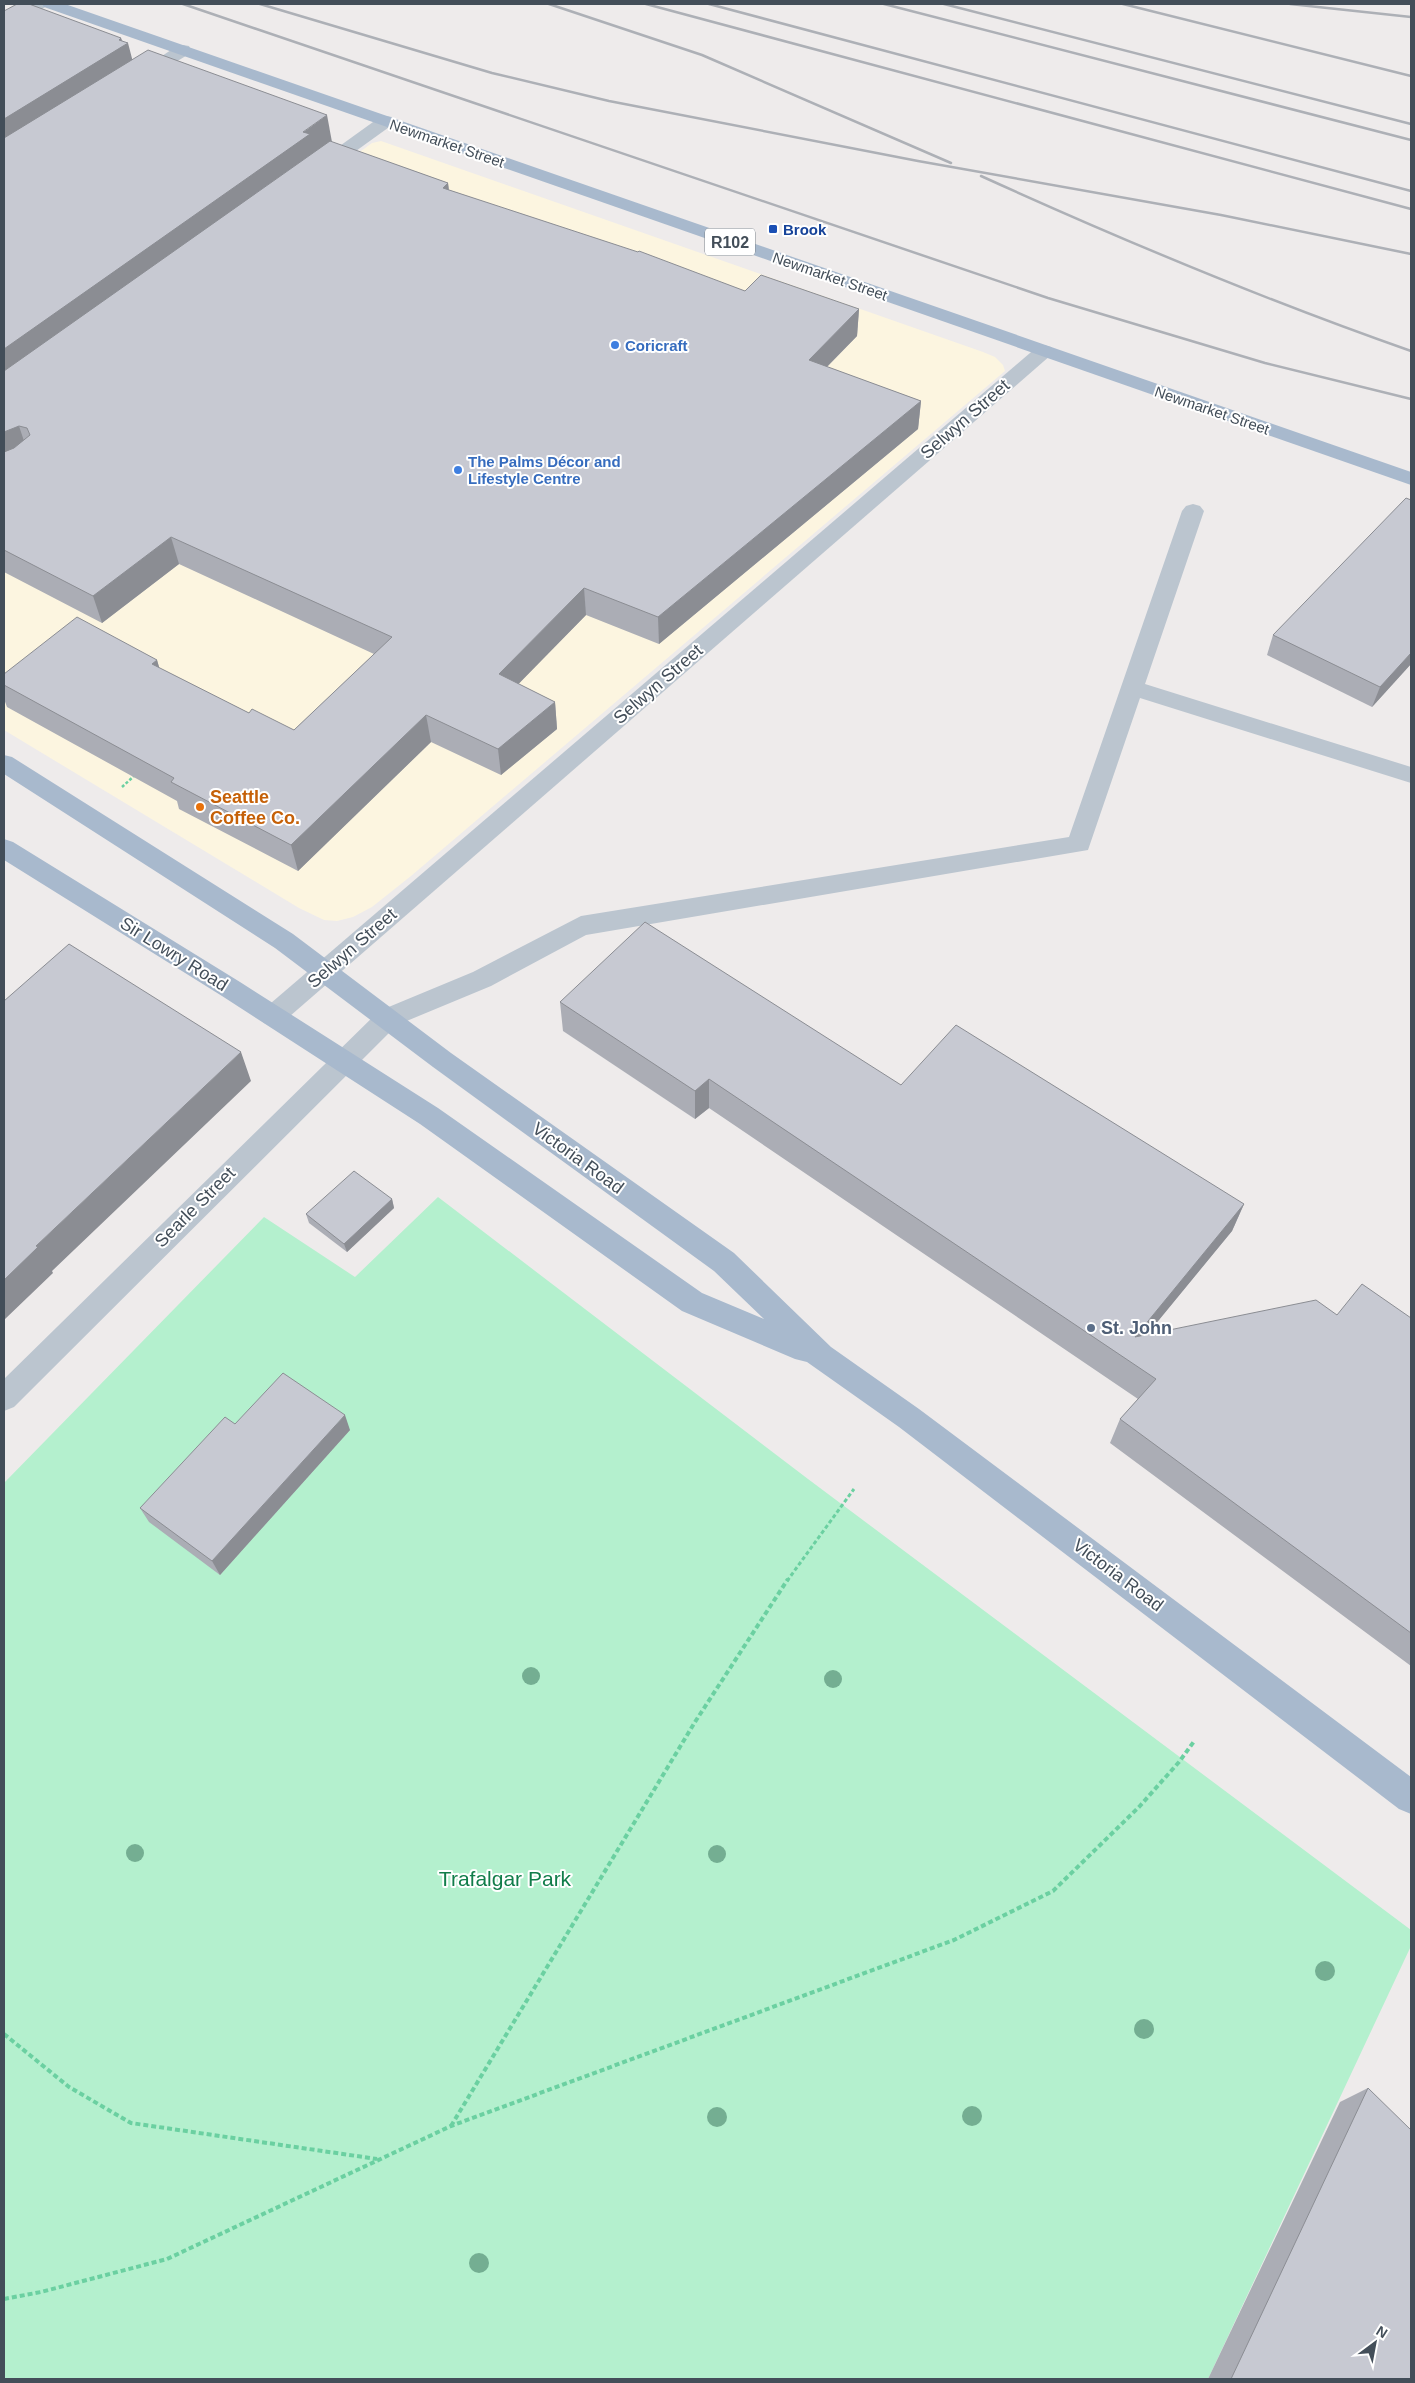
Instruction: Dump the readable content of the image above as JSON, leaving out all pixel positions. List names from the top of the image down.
{
  "streets": {
    "main road": [
      "Newmarket Street",
      "R102",
      "Sir Lowry Road",
      "Victoria Road"
    ],
    "street": ["Selwyn Street", "Searle Street"]
  },
  "crossings": [
    ["Newmarket Street", "Selwyn Street"],
    ["Selwyn Street", "Sir Lowry Road"],
    ["Selwyn Street", "Victoria Road"],
    ["Sir Lowry Road", "Victoria Road"],
    ["Sir Lowry Road", "Searle Street"],
    ["Victoria Road", "Searle Street"]
  ],
  "parks": ["Trafalgar Park"],
  "places": {
    "transit": ["Brook"],
    "other": [
      "Coricraft",
      "The Palms Décor and Lifestyle Centre",
      "Seattle Coffee Co.",
      "St. John"
    ]
  },
  "north": "top right"
}
